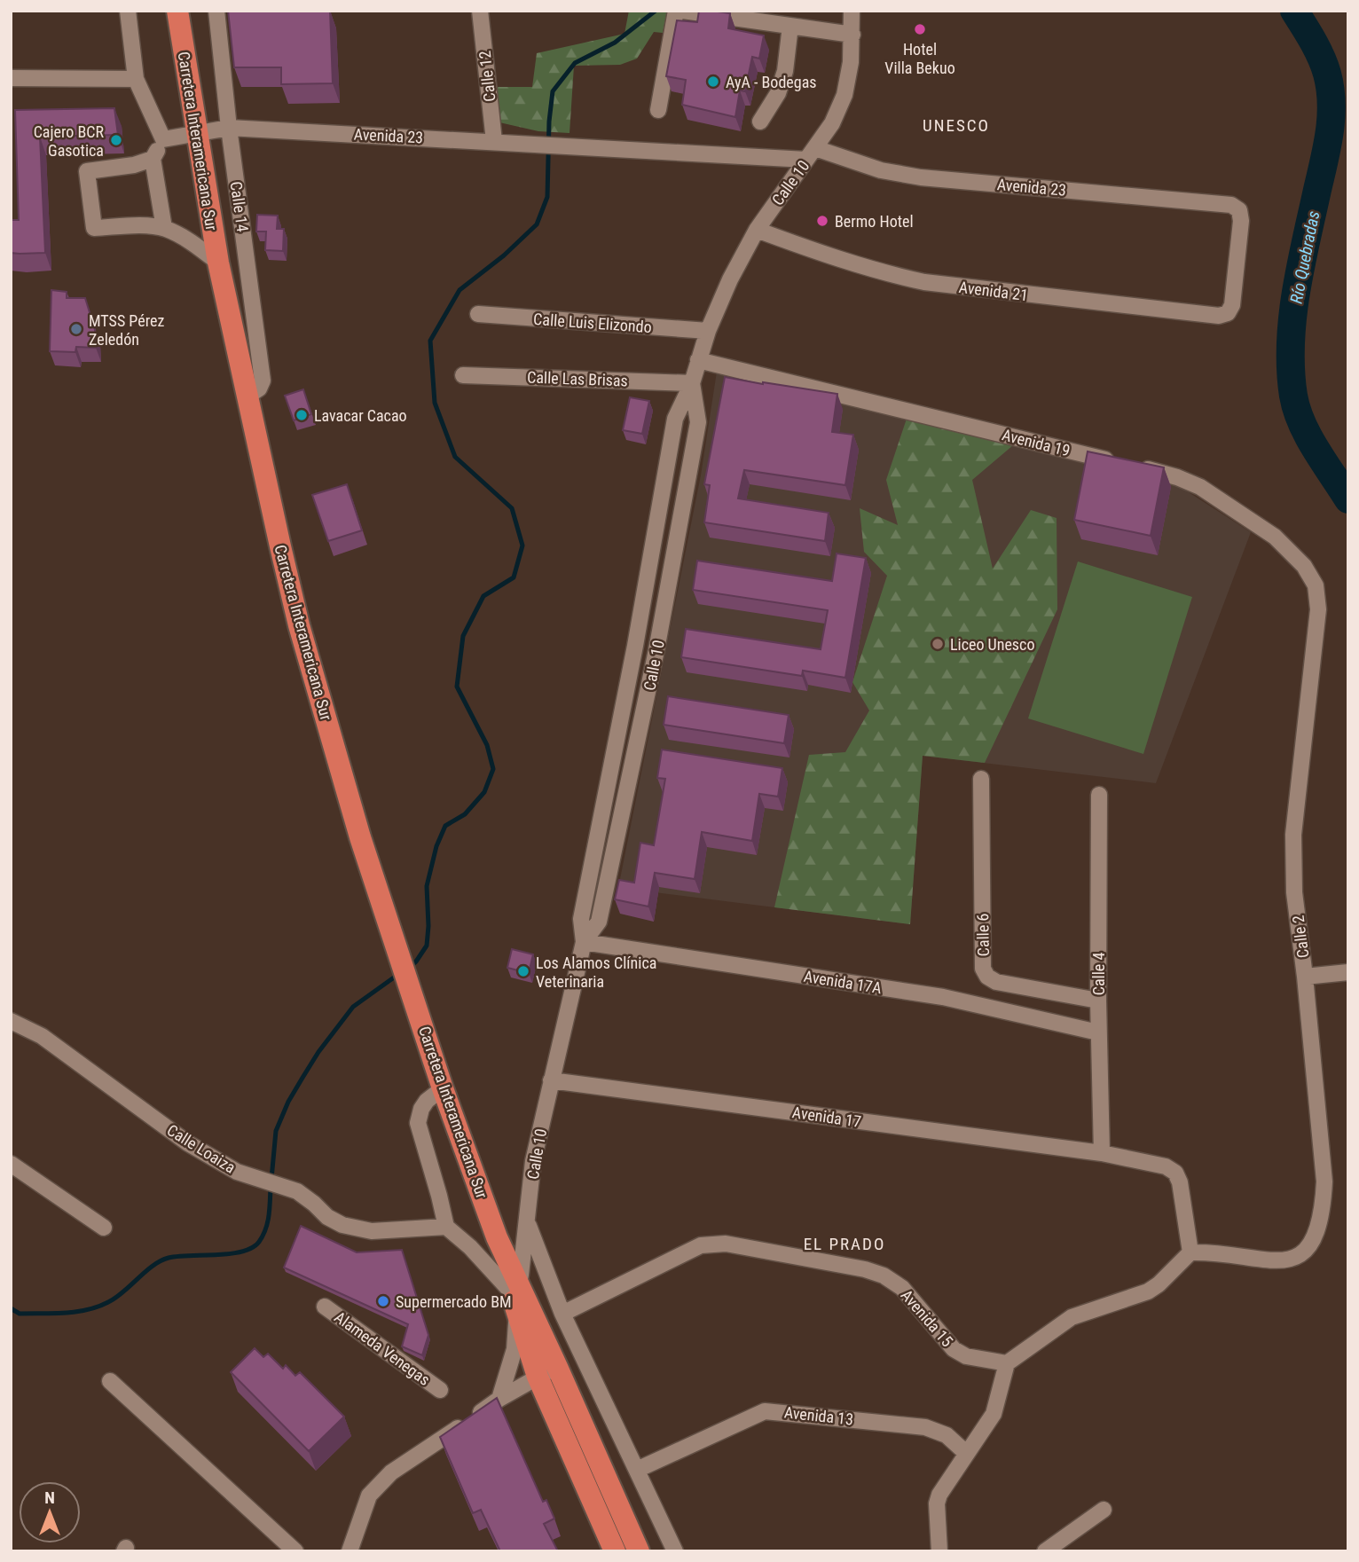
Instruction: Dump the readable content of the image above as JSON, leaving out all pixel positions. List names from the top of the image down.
{
  "streets": {
    "highway": ["Carretera Interamericana Sur"],
    "street": [
      "Calle 12",
      "Avenida 23",
      "Calle 10",
      "Calle 14",
      "Avenida 21",
      "Calle Luis Elizondo",
      "Calle Las Brisas",
      "Avenida 19",
      "Calle 6",
      "Calle 2",
      "Calle 4",
      "Avenida 17A",
      "Avenida 17",
      "Calle Loaiza",
      "Avenida 15",
      "Alameda Venegas",
      "Avenida 13"
    ]
  },
  "crossings": [
    ["Calle 12", "Avenida 23"],
    ["Avenida 23", "Carretera Interamericana Sur"],
    ["Avenida 23", "Calle 10"],
    ["Avenida 23", "Calle 14"],
    ["Avenida 23", "Avenida 21"],
    ["Carretera Interamericana Sur", "Calle 10"],
    ["Carretera Interamericana Sur", "Calle 14"],
    ["Calle 10", "Avenida 21"],
    ["Calle 10", "Calle Luis Elizondo"],
    ["Calle 10", "Calle Las Brisas"],
    ["Calle 10", "Avenida 19"],
    ["Calle 10", "Avenida 17A"],
    ["Calle 10", "Avenida 17"],
    ["Avenida 19", "Calle 2"],
    ["Calle 6", "Calle 4"],
    ["Calle 2", "Avenida 17"],
    ["Calle 4", "Avenida 17A"],
    ["Calle 4", "Avenida 17"]
  ],
  "districts": ["UNESCO", "EL PRADO"],
  "water": ["Río Quebradas"],
  "places": [
    "Hotel Villa Bekuo",
    "AyA - Bodegas",
    "Cajero BCR Gasotica",
    "Bermo Hotel",
    "MTSS Pérez Zeledón",
    "Lavacar Cacao",
    "Liceo Unesco",
    "Los Alamos Clínica Veterinaria",
    "Supermercado BM"
  ],
  "north": "top"
}
